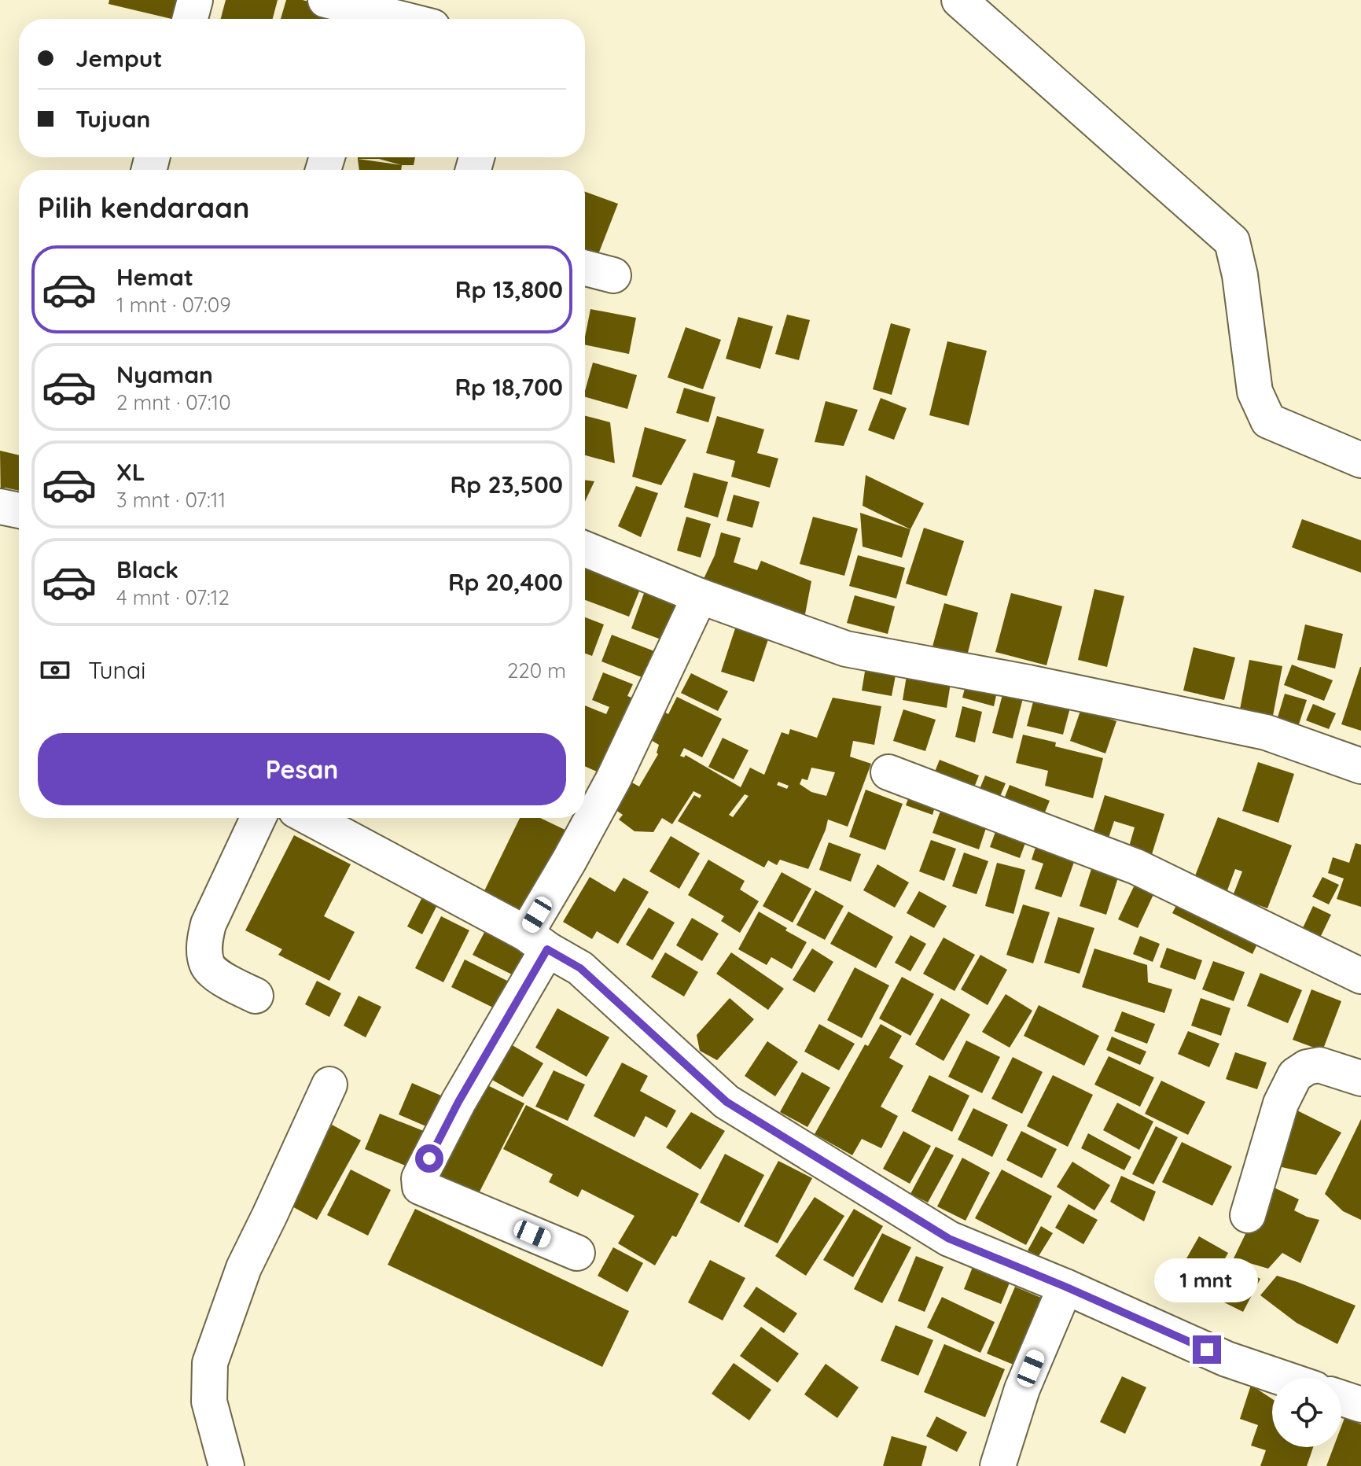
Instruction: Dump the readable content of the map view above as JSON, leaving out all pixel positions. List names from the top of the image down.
{
  "page": {
    "banner": ["Jemput", "Tujuan"],
    "heading": "Pilih kendaraan",
    "list": [
      {
        "name": "Hemat",
        "note": "1 mnt · 07:09",
        "value": "Rp 13,800"
      },
      {
        "name": "Nyaman",
        "note": "2 mnt · 07:10",
        "value": "Rp 18,700"
      },
      {
        "name": "XL",
        "note": "3 mnt · 07:11",
        "value": "Rp 23,500"
      },
      {
        "name": "Black",
        "note": "4 mnt · 07:12",
        "value": "Rp 20,400"
      }
    ],
    "pay": ["Tunai", "220 m"],
    "buttons": "Pesan",
    "bubble": "1 mnt"
  }
}
